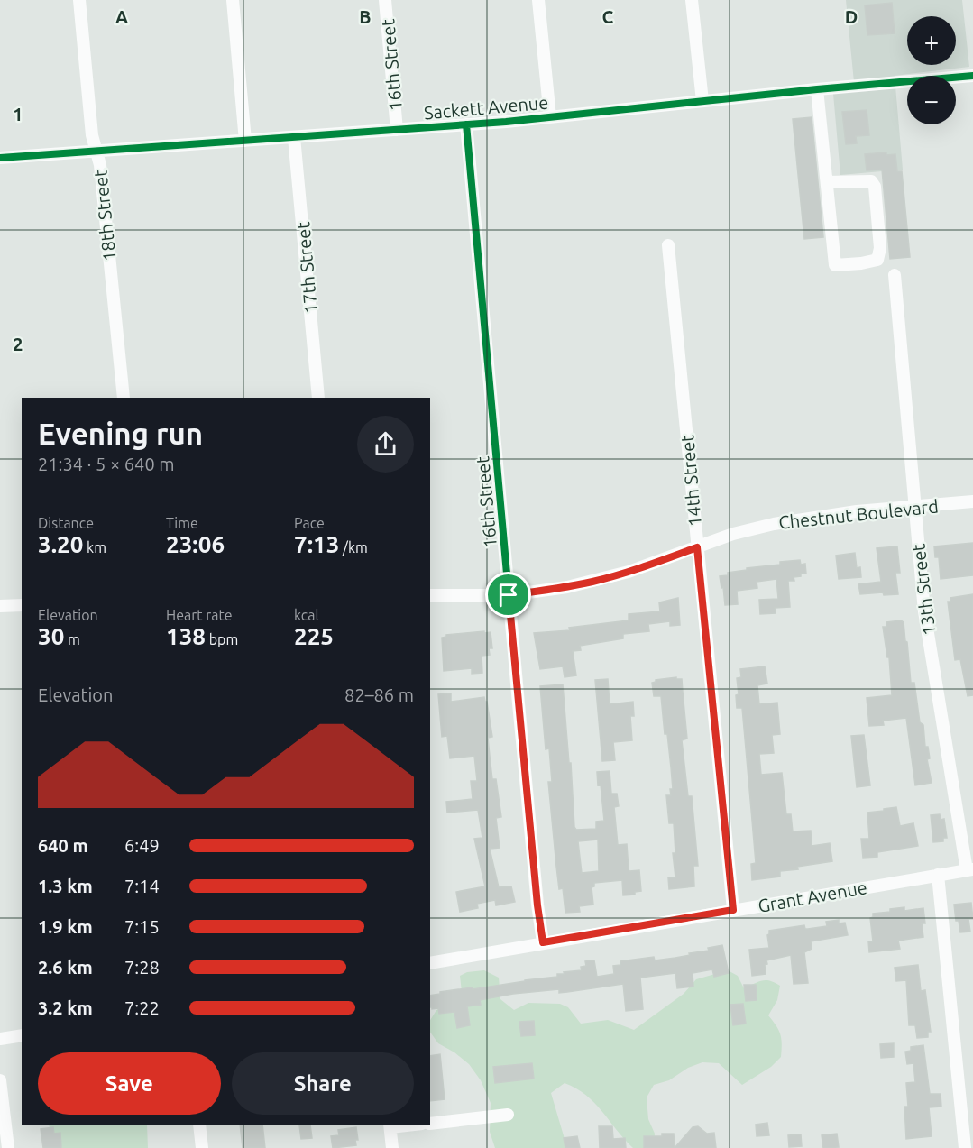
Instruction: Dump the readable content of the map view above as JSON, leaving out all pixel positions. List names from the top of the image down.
{
  "streets": {
    "street": [
      "16th Street",
      "Sackett Avenue",
      "18th Street",
      "17th Street",
      "14th Street",
      "Chestnut Boulevard",
      "13th Street",
      "Grant Avenue"
    ]
  },
  "crossings": [
    ["16th Street", "Sackett Avenue"],
    ["16th Street", "Chestnut Boulevard"],
    ["16th Street", "Grant Avenue"],
    ["Sackett Avenue", "18th Street"],
    ["Sackett Avenue", "17th Street"],
    ["14th Street", "Chestnut Boulevard"],
    ["14th Street", "Grant Avenue"],
    ["Chestnut Boulevard", "13th Street"],
    ["13th Street", "Grant Avenue"]
  ],
  "page": {
    "map_buttons": ["+", "−"],
    "heading": ["Evening run", "21:34 · 5 × 640 m"],
    "stats": [
      ["Distance", "3.20 km"],
      ["Time", "23:06"],
      ["Pace", "7:13 /km"],
      ["Elevation", "30 m"],
      ["Heart rate", "138 bpm"],
      ["kcal", "225"]
    ],
    "chart": ["Elevation", "82–86 m"],
    "list": [
      {
        "name": "640 m",
        "note": "6:49"
      },
      {
        "name": "1.3 km",
        "note": "7:14"
      },
      {
        "name": "1.9 km",
        "note": "7:15"
      },
      {
        "name": "2.6 km",
        "note": "7:28"
      },
      {
        "name": "3.2 km",
        "note": "7:22"
      }
    ],
    "buttons": ["Save", "Share"]
  },
  "grid": {
    "columns": [
      "A",
      "B",
      "C",
      "D"
    ],
    "rows": ["1", "2"]
  }
}
